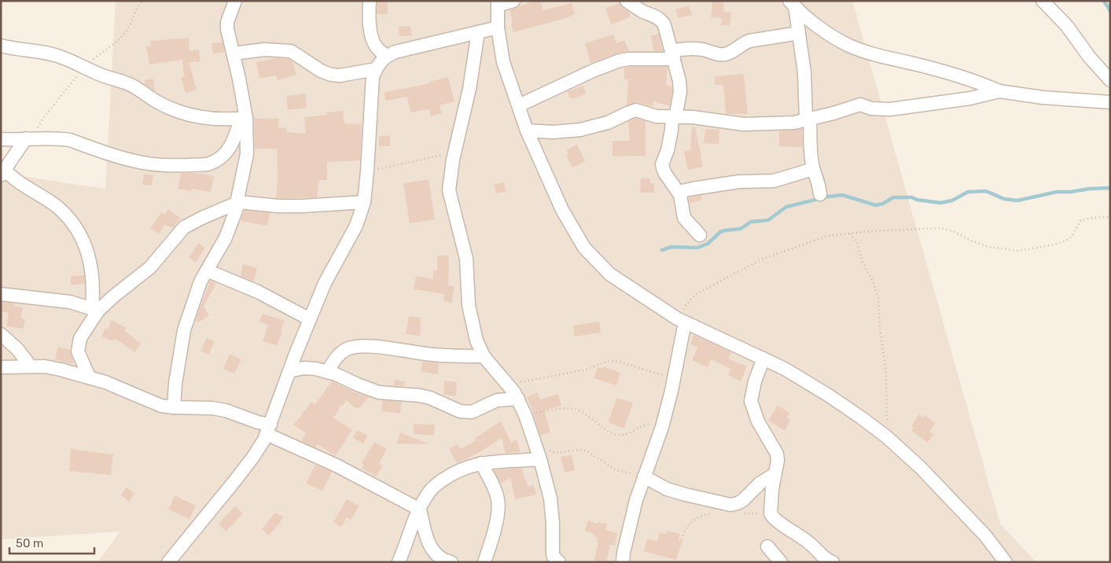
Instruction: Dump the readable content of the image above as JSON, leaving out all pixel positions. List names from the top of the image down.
{
  "scale_bar": "50 m"
}
